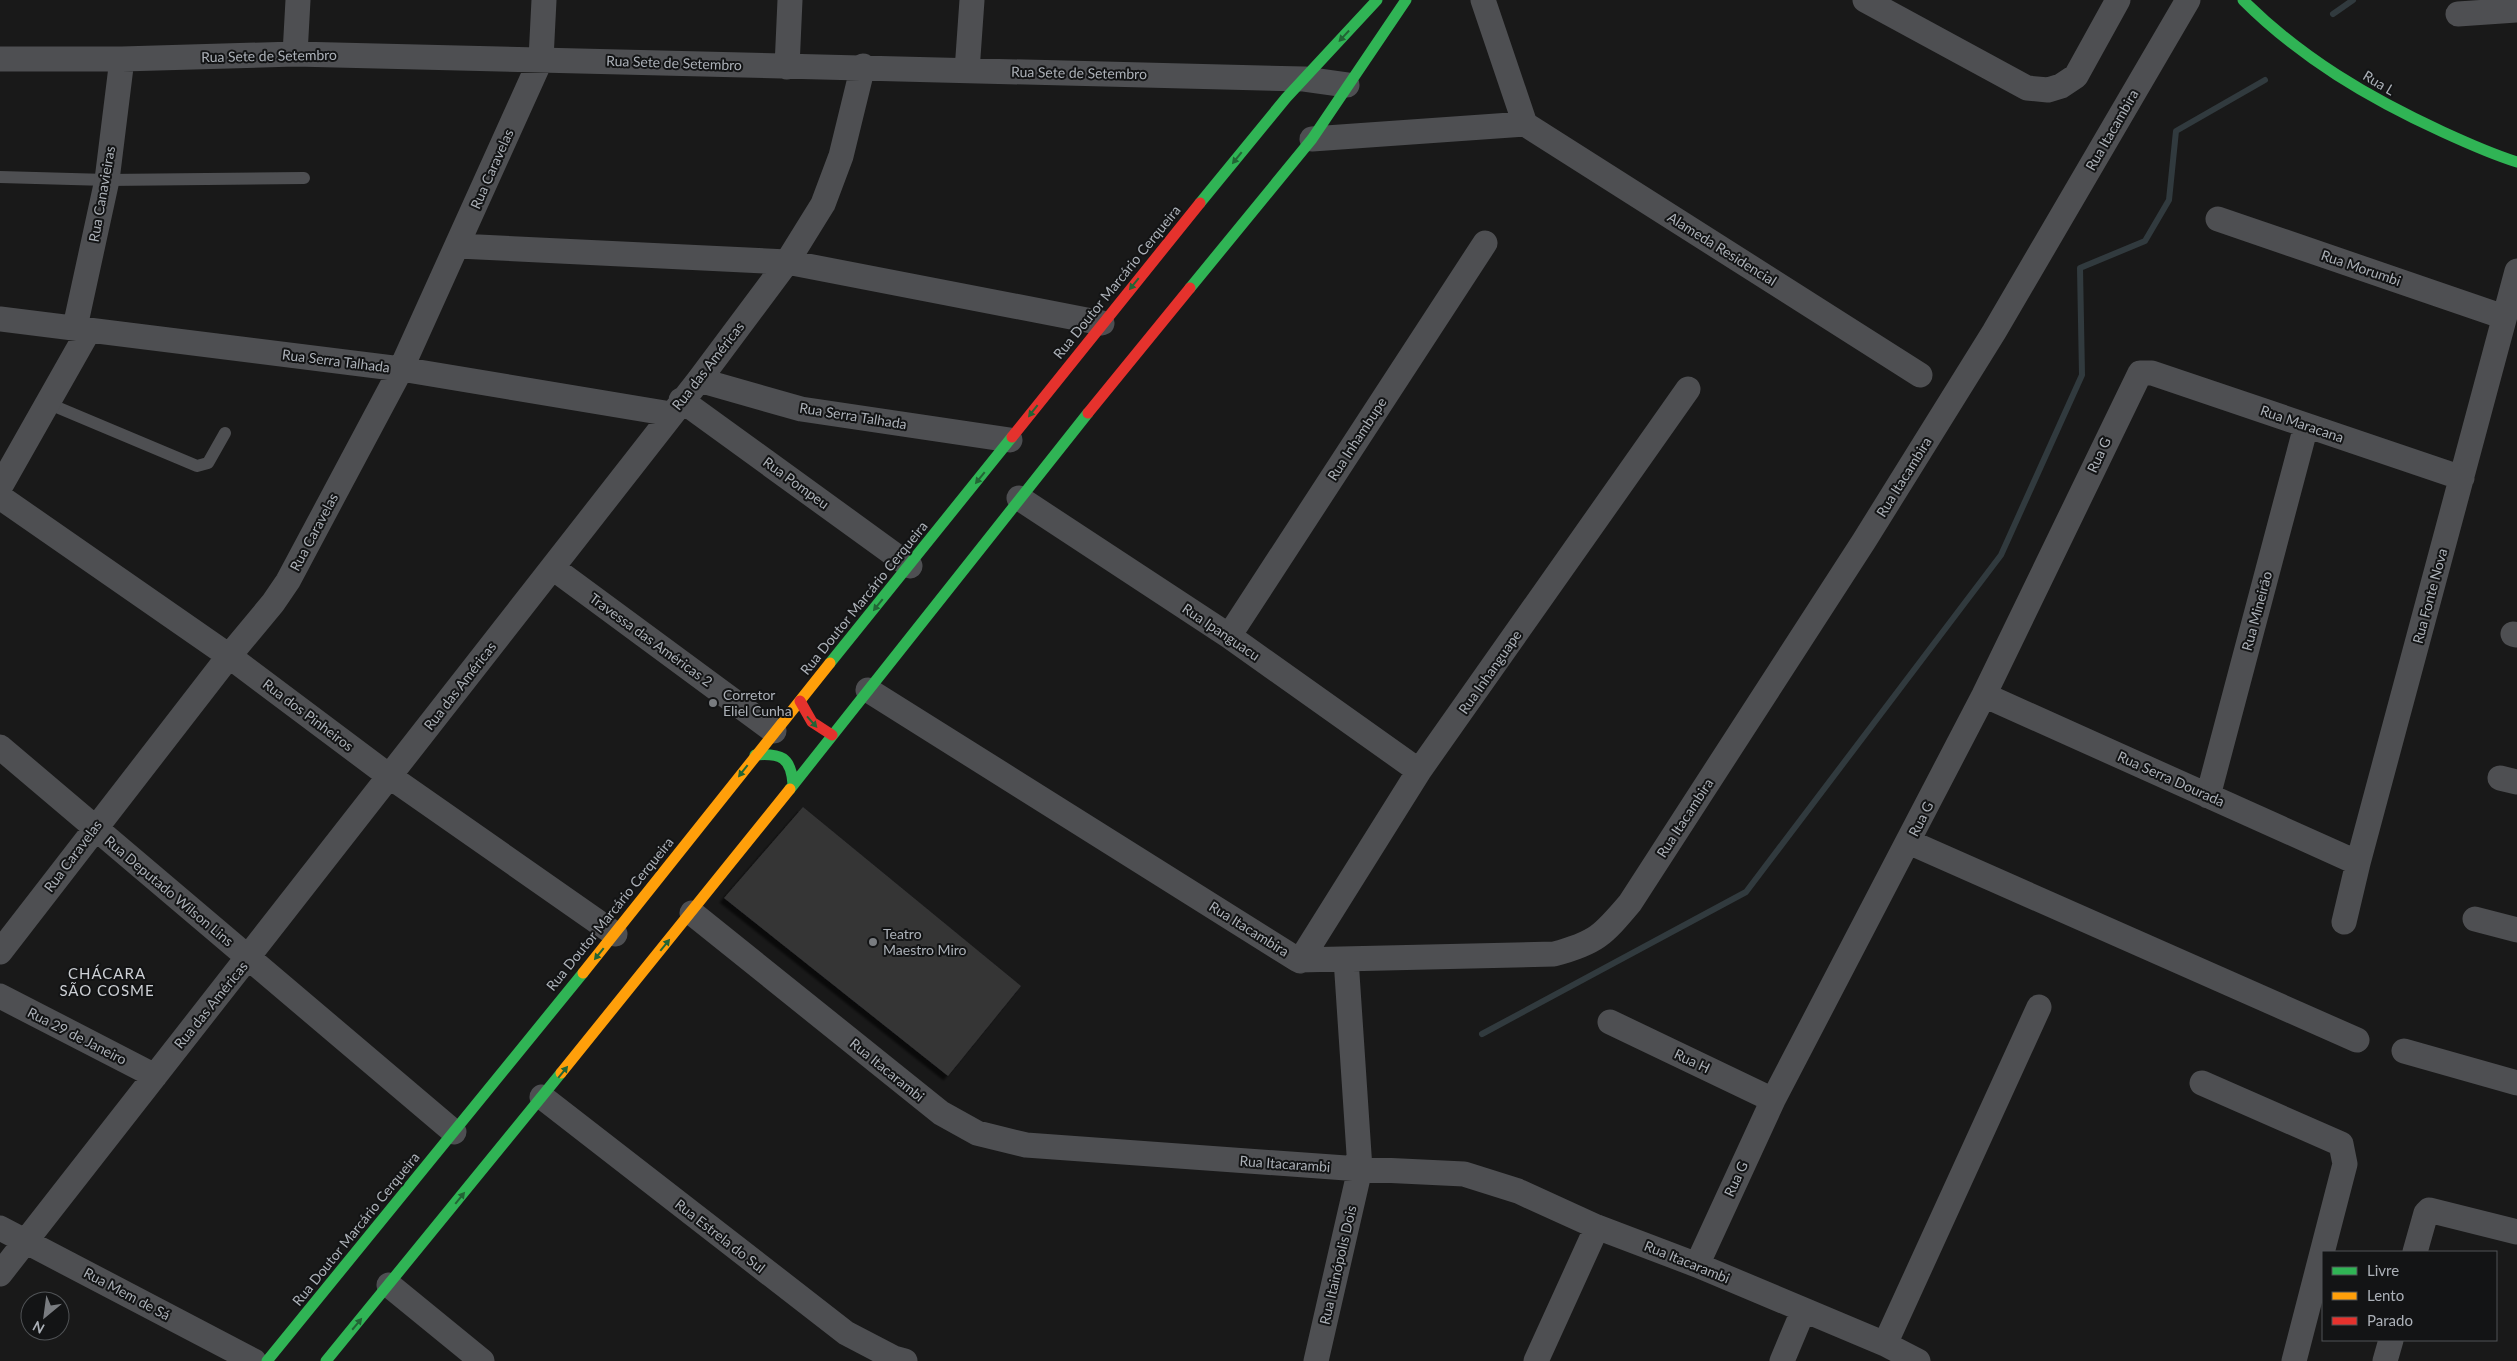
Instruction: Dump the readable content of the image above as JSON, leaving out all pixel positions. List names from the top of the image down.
{
  "streets": {
    "street": [
      "Rua Sete de Setembro",
      "Rua L",
      "Rua Itacambira",
      "Rua Caravelas",
      "Rua Canavieiras",
      "Alameda Residencial",
      "Rua Morumbi",
      "Rua Doutor Marcário Cerqueira",
      "Rua Serra Talhada",
      "Rua das Américas",
      "Rua Maracana",
      "Rua Inhambupe",
      "Rua G",
      "Rua Pompeu",
      "Rua Fonte Nova",
      "Rua Mineirão",
      "Rua Ipanguacu",
      "Travessa das Américas 2",
      "Rua Inhanguape",
      "Rua dos Pinheiros",
      "Rua Serra Dourada",
      "Rua Deputado Wilson Lins",
      "Rua 29 de Janeiro",
      "Rua H",
      "Rua Itacarambi",
      "Rua Estrela do Sul",
      "Rua Itainópolis Dois",
      "Rua Mem de Sá"
    ]
  },
  "crossings": [
    ["Rua Sete de Setembro", "Rua Caravelas"],
    ["Rua Sete de Setembro", "Rua Canavieiras"],
    ["Rua Sete de Setembro", "Rua Doutor Marcário Cerqueira"],
    ["Rua Sete de Setembro", "Rua das Américas"],
    ["Rua Itacambira", "Rua Inhanguape"],
    ["Rua Itacambira", "Rua Itainópolis Dois"],
    ["Rua Caravelas", "Rua Serra Talhada"],
    ["Rua Caravelas", "Rua dos Pinheiros"],
    ["Rua Caravelas", "Rua Deputado Wilson Lins"],
    ["Rua Canavieiras", "Rua Serra Talhada"],
    ["Rua Morumbi", "Rua Fonte Nova"],
    ["Rua Doutor Marcário Cerqueira", "Rua Serra Talhada"],
    ["Rua Doutor Marcário Cerqueira", "Rua Pompeu"],
    ["Rua Doutor Marcário Cerqueira", "Travessa das Américas 2"],
    ["Rua Doutor Marcário Cerqueira", "Rua dos Pinheiros"],
    ["Rua Doutor Marcário Cerqueira", "Rua Deputado Wilson Lins"],
    ["Rua Serra Talhada", "Rua das Américas"],
    ["Rua Serra Talhada", "Rua Pompeu"],
    ["Rua das Américas", "Rua Pompeu"],
    ["Rua das Américas", "Travessa das Américas 2"],
    ["Rua das Américas", "Rua dos Pinheiros"],
    ["Rua das Américas", "Rua Deputado Wilson Lins"],
    ["Rua das Américas", "Rua 29 de Janeiro"],
    ["Rua das Américas", "Rua Mem de Sá"],
    ["Rua Maracana", "Rua G"],
    ["Rua Maracana", "Rua Fonte Nova"],
    ["Rua Maracana", "Rua Mineirão"],
    ["Rua Inhambupe", "Rua Ipanguacu"],
    ["Rua G", "Rua Serra Dourada"],
    ["Rua G", "Rua H"],
    ["Rua G", "Rua Itacarambi"],
    ["Rua Fonte Nova", "Rua Serra Dourada"],
    ["Rua Mineirão", "Rua Serra Dourada"],
    ["Rua Ipanguacu", "Rua Inhanguape"],
    ["Rua Itacarambi", "Rua Itainópolis Dois"]
  ],
  "districts": ["CHÁCARA SÃO COSME"],
  "places": ["Corretor Eliel Cunha", "Teatro Maestro Miro"],
  "legend": ["Livre", "Lento", "Parado"],
  "north": "bottom left"
}
